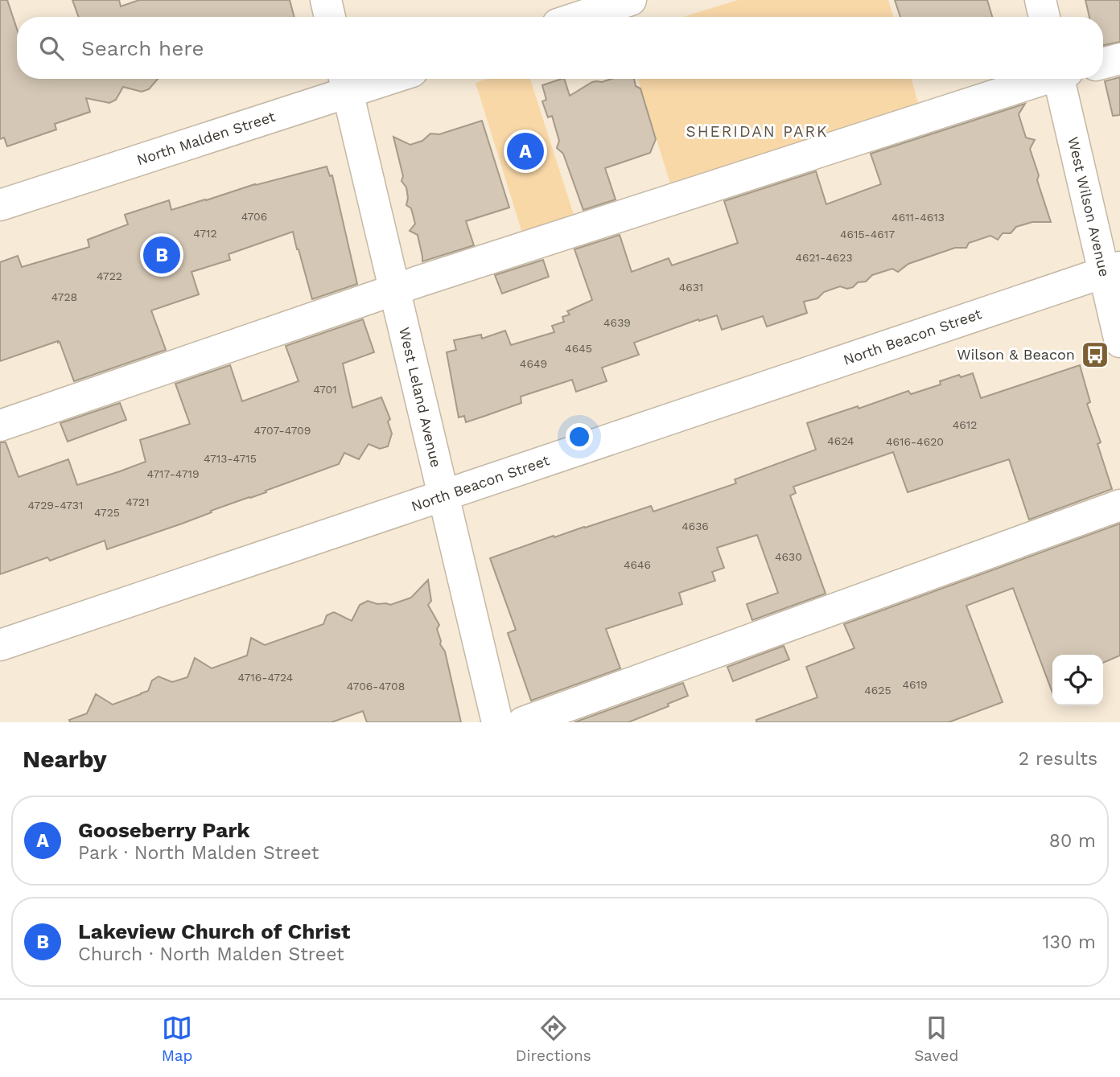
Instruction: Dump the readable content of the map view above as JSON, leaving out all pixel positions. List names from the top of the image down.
{
  "streets": {
    "street": [
      "North Malden Street",
      "West Wilson Avenue",
      "North Beacon Street",
      "West Leland Avenue"
    ]
  },
  "crossings": [
    ["North Malden Street", "West Leland Avenue"],
    ["West Wilson Avenue", "North Beacon Street"],
    ["North Beacon Street", "West Leland Avenue"]
  ],
  "districts": ["SHERIDAN PARK"],
  "places": {
    "bus stop": ["Wilson & Beacon"]
  },
  "house_numbers": [
    "4706",
    "4611-4613",
    "4712",
    "4615-4617",
    "4621-4623",
    "4722",
    "4631",
    "4728",
    "4639",
    "4645",
    "4649",
    "4701",
    "4612",
    "4707-4709",
    "4624",
    "4616-4620",
    "4713-4715",
    "4717-4719",
    "4721",
    "4729-4731",
    "4725",
    "4636",
    "4630",
    "4646",
    "4716-4724",
    "4619",
    "4706-4708",
    "4625"
  ],
  "page": {
    "search": "Search here",
    "pins": ["A", "B"],
    "heading": ["Nearby", "2 results"],
    "list": [
      {
        "mark": "A",
        "name": "Gooseberry Park",
        "note": "Park · North Malden Street",
        "value": "80 m"
      },
      {
        "mark": "B",
        "name": "Lakeview Church of Christ",
        "note": "Church · North Malden Street",
        "value": "130 m"
      }
    ],
    "nav": ["Map", "Directions", "Saved"]
  }
}
